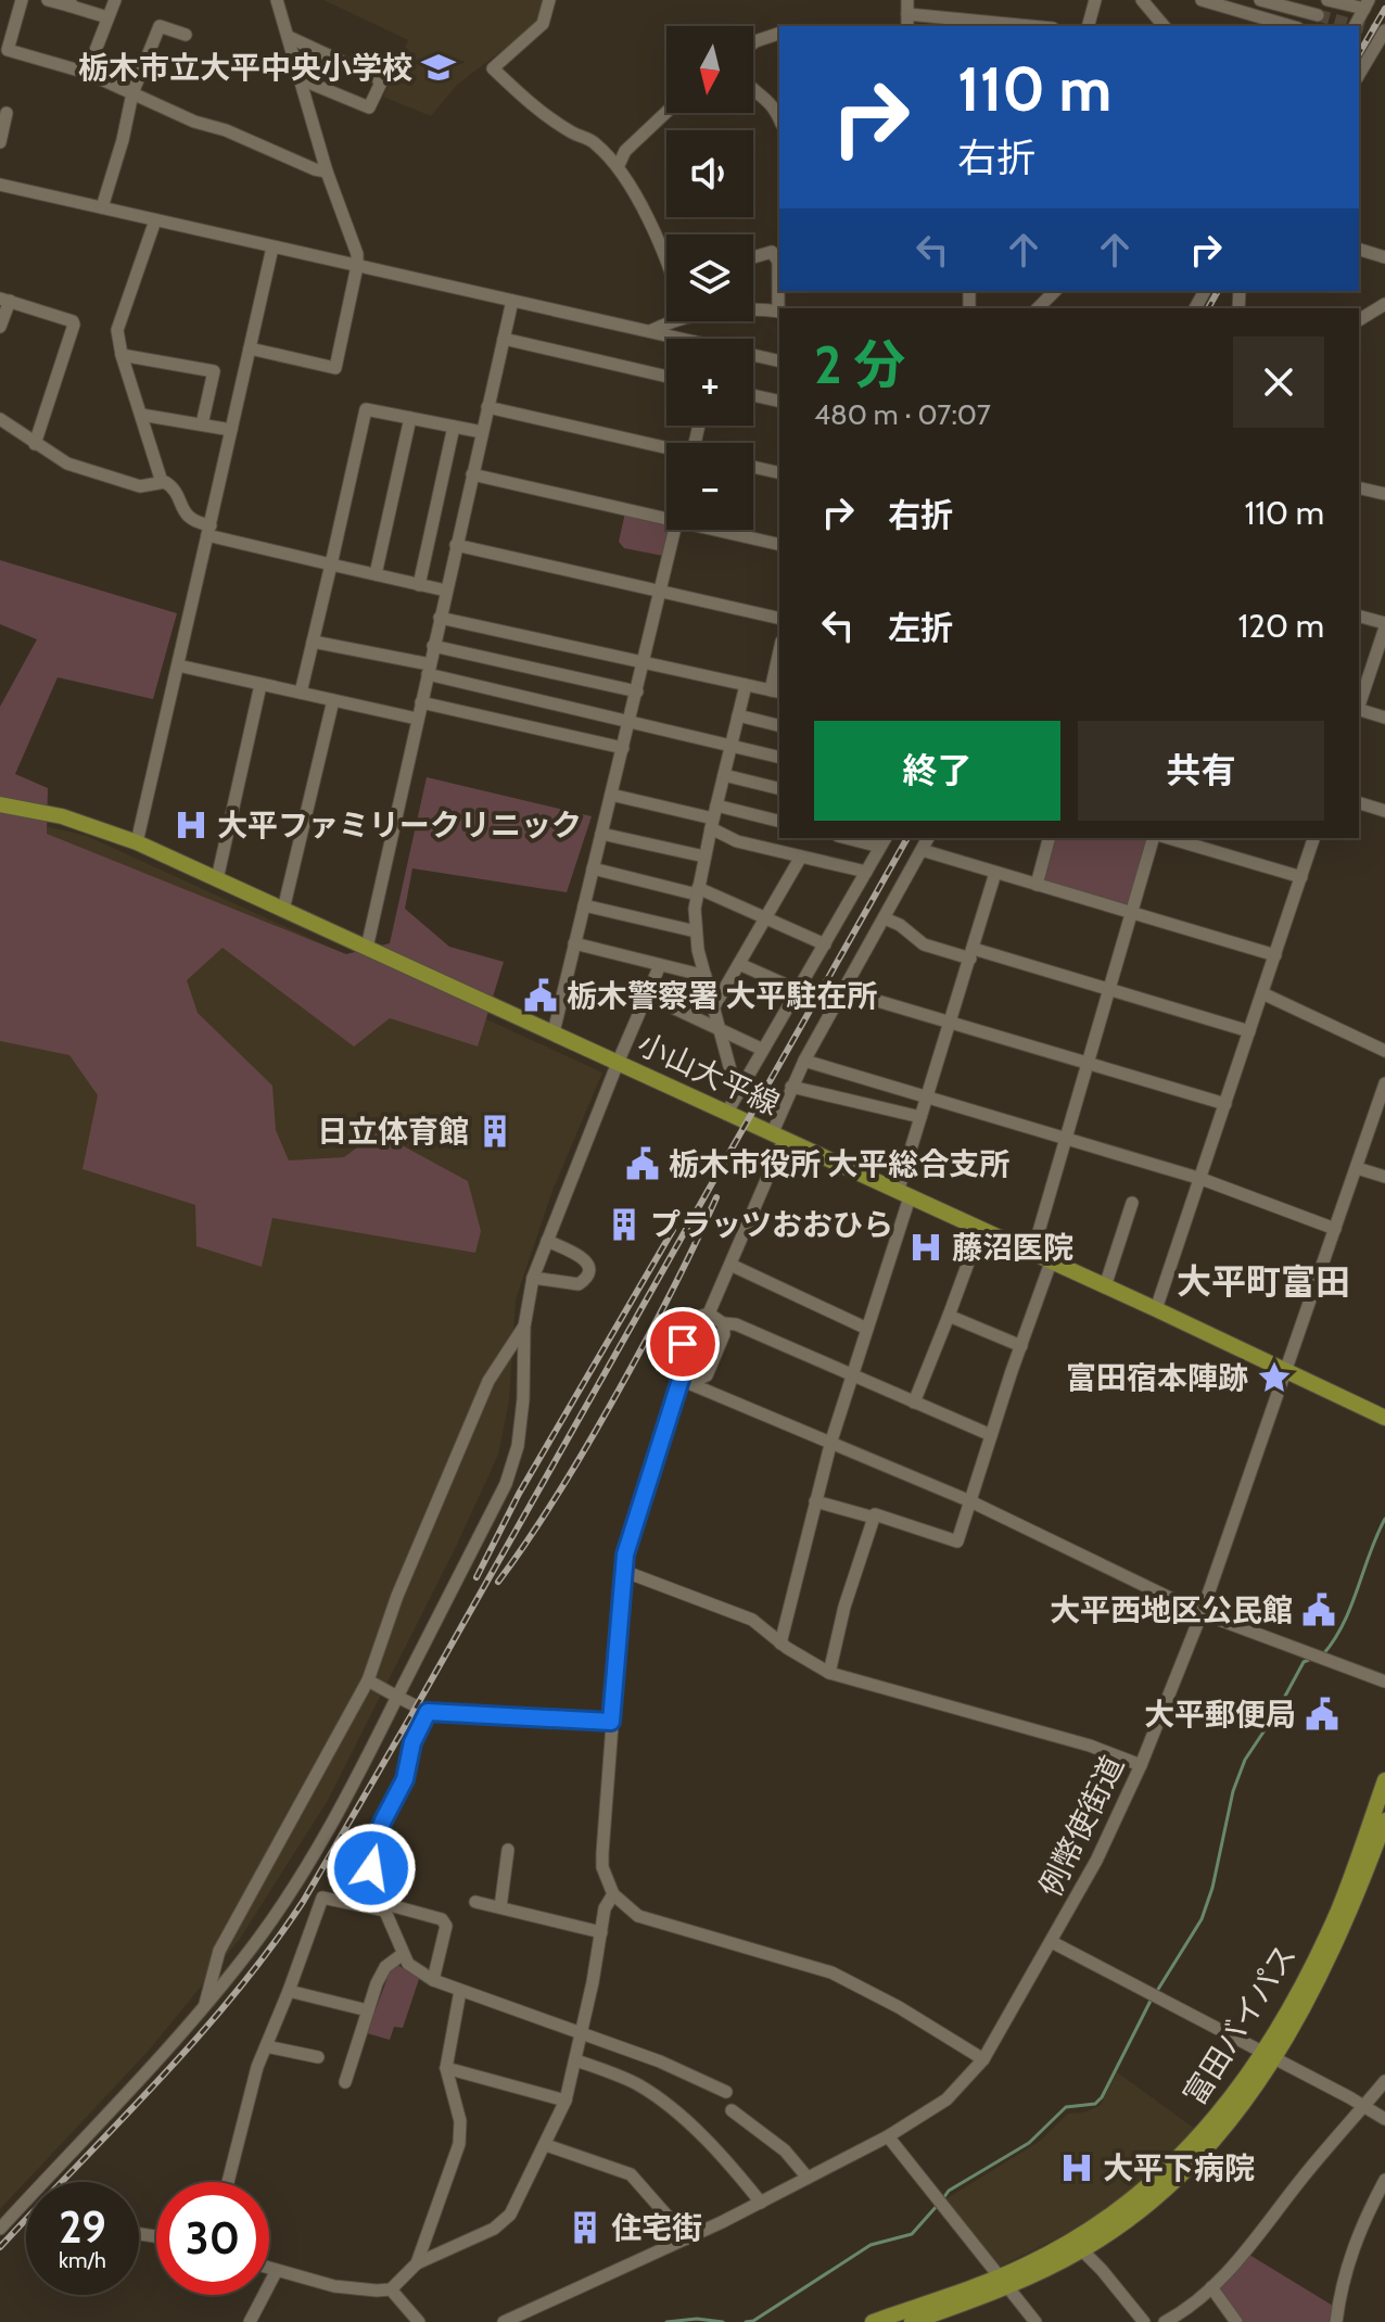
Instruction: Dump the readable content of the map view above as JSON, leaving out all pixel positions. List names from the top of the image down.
{
  "streets": {
    "main road": ["小山大平線", "富田バイパス"],
    "street": ["例幣使街道"]
  },
  "crossings": [
    ["小山大平線", "例幣使街道"]
  ],
  "districts": ["大平町富田"],
  "places": {
    "school or university": ["栃木市立大平中央小学校"],
    "hospital": ["大平ファミリークリニック", "藤沼医院", "大平下病院"],
    "public building": [
      "栃木警察署 大平駐在所",
      "栃木市役所 大平総合支所",
      "大平西地区公民館",
      "大平郵便局"
    ],
    "building": ["日立体育館", "プラッツおおひら", "住宅街"],
    "place": ["富田宿本陣跡"]
  },
  "north": "bottom",
  "page": {
    "map_buttons": ["+", "−"],
    "turn": ["110 m", "右折"],
    "heading": ["2 分", "480 m · 07:07"],
    "list": [
      {
        "name": "右折",
        "value": "110 m"
      },
      {
        "name": "左折",
        "value": "120 m"
      }
    ],
    "buttons": ["終了", "共有"],
    "speed": "29 km/h",
    "limit": "30"
  }
}
